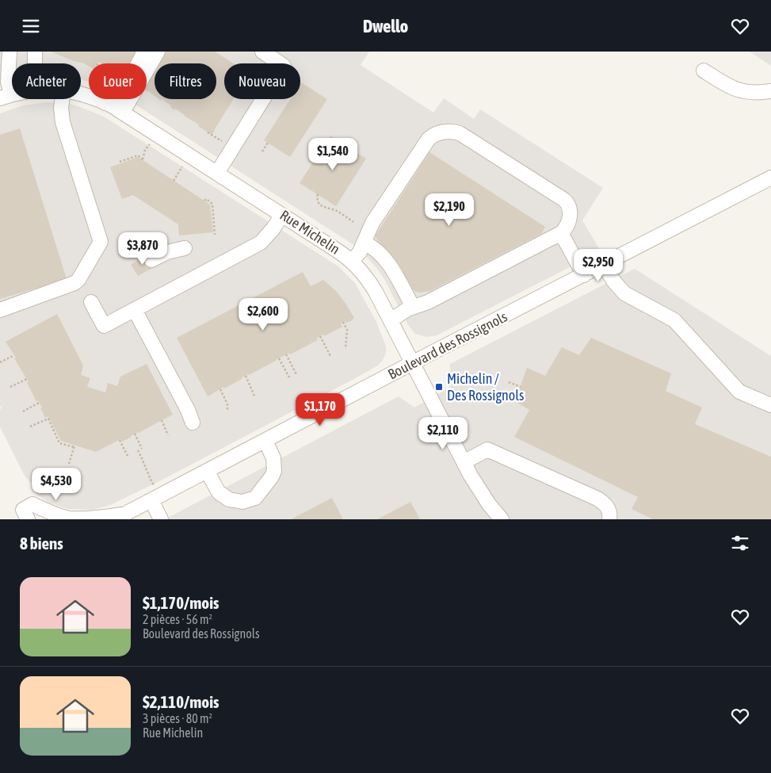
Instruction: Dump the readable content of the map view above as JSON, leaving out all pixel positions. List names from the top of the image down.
{
  "streets": {
    "street": ["Rue Michelin", "Boulevard des Rossignols"]
  },
  "crossings": [
    ["Rue Michelin", "Boulevard des Rossignols"]
  ],
  "places": {
    "transit": ["Michelin / Des Rossignols"]
  },
  "page": {
    "header": "Dwello",
    "chip": [
      "Acheter",
      "Louer",
      "Filtres",
      "Nouveau"
    ],
    "price": [
      "$1,540",
      "$2,190",
      "$3,870",
      "$2,950",
      "$2,600",
      "$1,170",
      "$2,110",
      "$4,530"
    ],
    "heading": "8 biens",
    "list": [
      {
        "name": "$1,170/mois",
        "note": "2 pièces · 56 m² · Boulevard des Rossignols"
      },
      {
        "name": "$2,110/mois",
        "note": "3 pièces · 80 m² · Rue Michelin"
      }
    ]
  }
}
